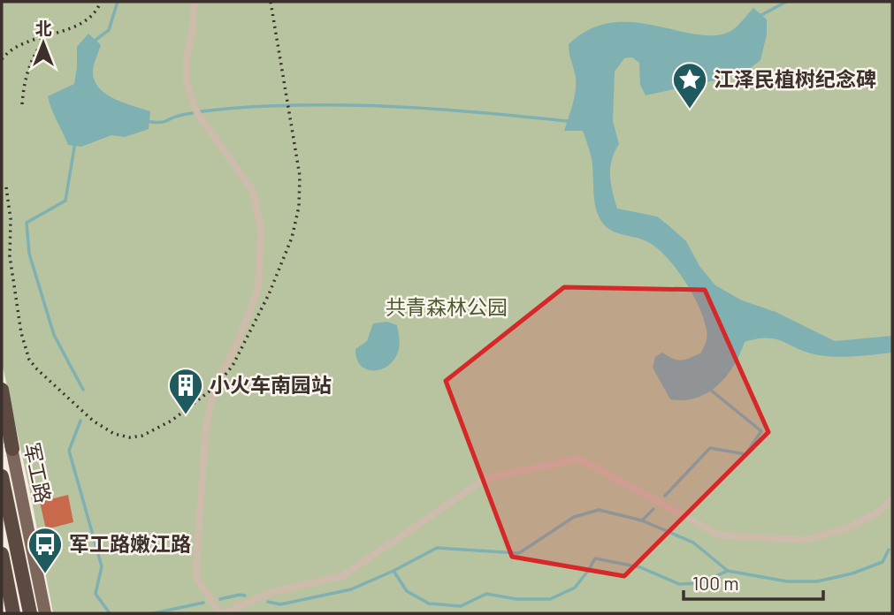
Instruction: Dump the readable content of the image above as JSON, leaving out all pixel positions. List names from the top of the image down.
{
  "streets": {
    "main road": ["军工路"]
  },
  "parks": ["共青森林公园"],
  "places": {
    "place": ["江泽民植树纪念碑"],
    "building": ["小火车南园站"],
    "bus stop": ["军工路嫩江路"]
  },
  "scale_bar": "100 m",
  "north": "top"
}
